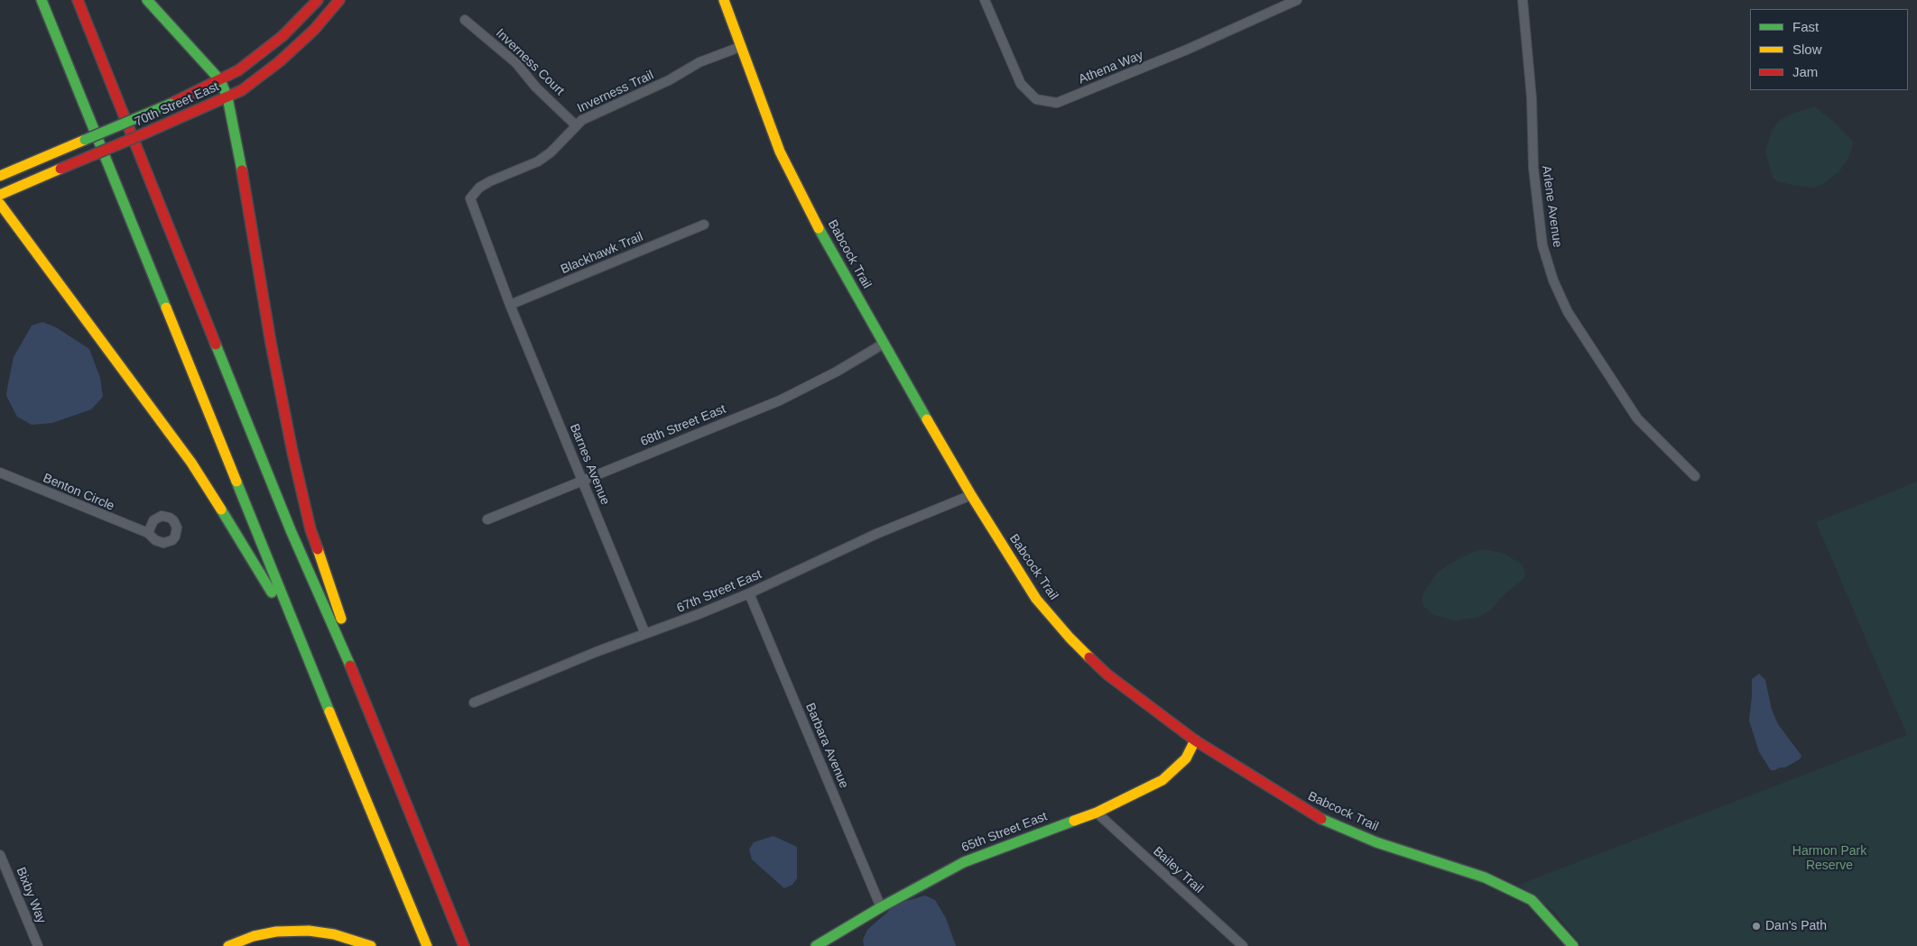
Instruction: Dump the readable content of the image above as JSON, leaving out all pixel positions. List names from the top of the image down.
{
  "streets": {
    "main road": ["70th Street East", "Babcock Trail", "65th Street East"],
    "street": [
      "Inverness Court",
      "Athena Way",
      "Inverness Trail",
      "Arlene Avenue",
      "Blackhawk Trail",
      "68th Street East",
      "Barnes Avenue",
      "Benton Circle",
      "67th Street East",
      "Barbara Avenue",
      "Bailey Trail",
      "Bixby Way"
    ]
  },
  "crossings": [
    ["Inverness Court", "Inverness Trail"],
    ["Inverness Trail", "Blackhawk Trail"],
    ["Inverness Trail", "Babcock Trail"],
    ["Inverness Trail", "Barnes Avenue"],
    ["Blackhawk Trail", "Barnes Avenue"],
    ["Babcock Trail", "68th Street East"],
    ["Babcock Trail", "67th Street East"],
    ["Babcock Trail", "65th Street East"],
    ["68th Street East", "Barnes Avenue"],
    ["Barnes Avenue", "67th Street East"],
    ["67th Street East", "Barbara Avenue"],
    ["Barbara Avenue", "65th Street East"],
    ["65th Street East", "Bailey Trail"]
  ],
  "parks": ["Harmon Park Reserve"],
  "places": ["Dan's Path"],
  "legend": ["Fast", "Slow", "Jam"]
}
